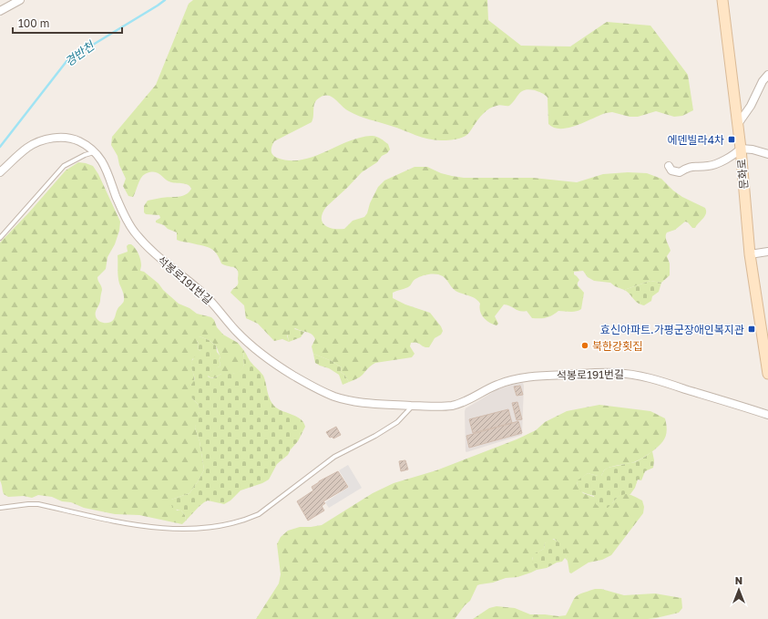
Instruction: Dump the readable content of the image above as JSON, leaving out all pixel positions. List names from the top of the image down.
{
  "streets": {
    "main road": ["문화로"],
    "street": ["석봉로191번길"]
  },
  "water": ["경반천"],
  "places": {
    "transit": ["에덴빌라4차", "효신아파트.가평군장애인복지관"],
    "other": ["북한강횟집"]
  },
  "scale_bar": "100 m",
  "north": "top"
}
